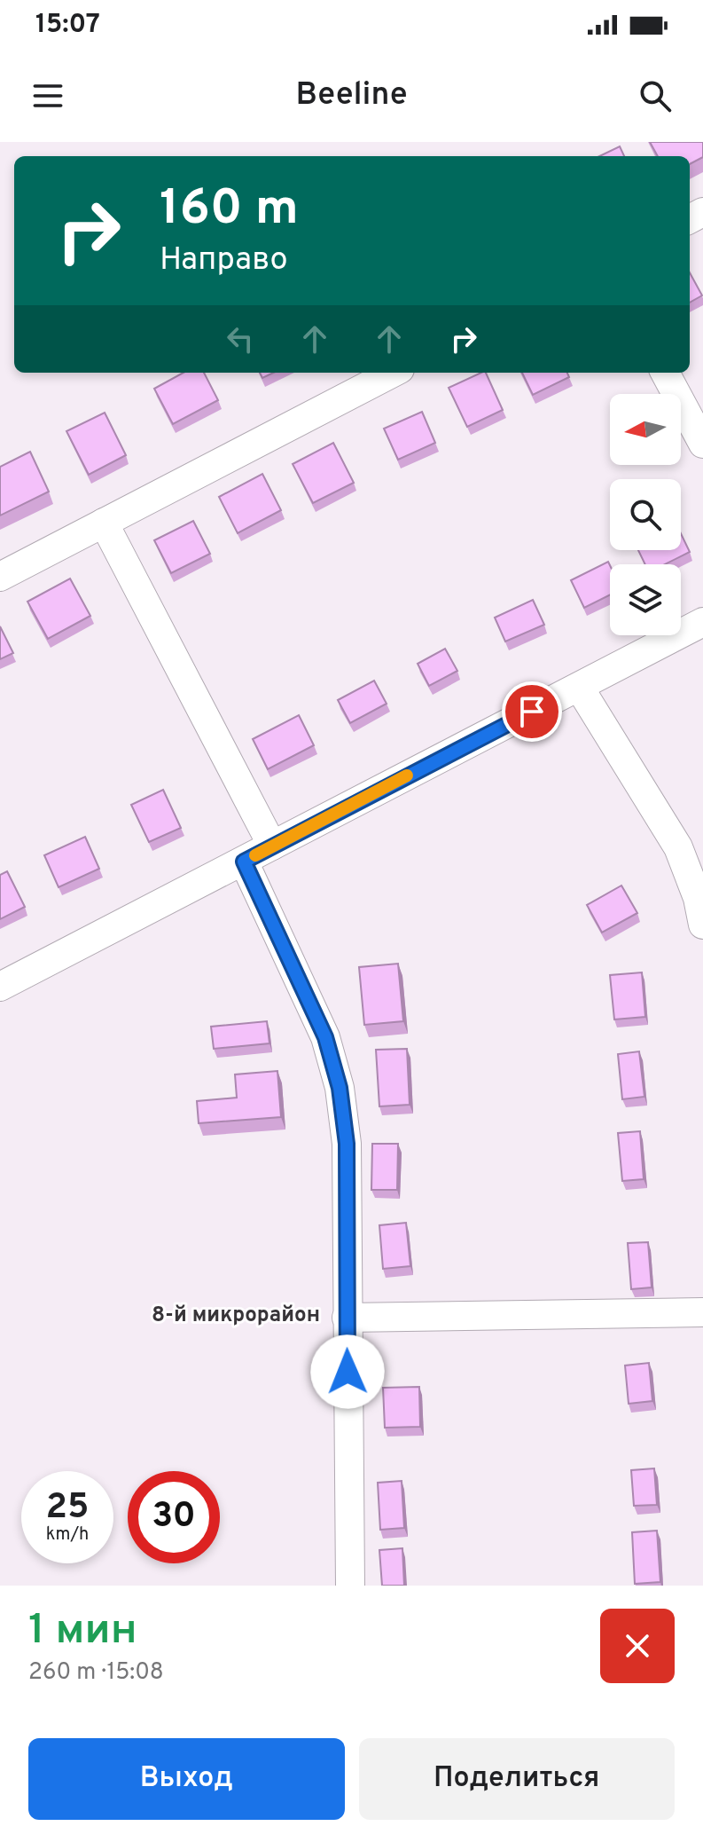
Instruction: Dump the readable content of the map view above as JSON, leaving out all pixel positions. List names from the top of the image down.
{
  "districts": ["8-й микрорайон"],
  "north": "left",
  "page": {
    "status": "15:07",
    "header": "Beeline",
    "turn": ["160 m", "Направо"],
    "speed": "25 km/h",
    "limit": "30",
    "heading": ["1 мин", "260 m · 15:08"],
    "buttons": ["Выход", "Поделиться"]
  }
}
